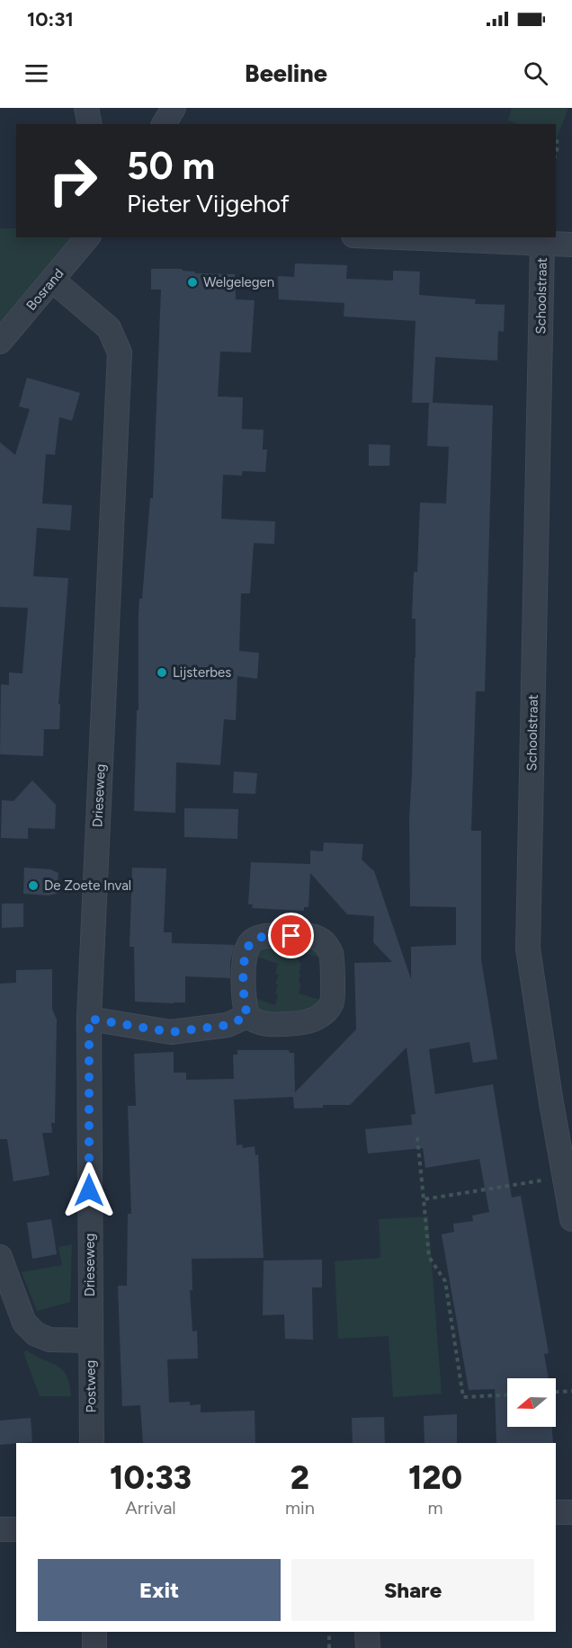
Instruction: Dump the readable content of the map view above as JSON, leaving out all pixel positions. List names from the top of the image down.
{
  "streets": {
    "street": [
      "Bosrand",
      "Schoolstraat",
      "Drieseweg",
      "Postweg"
    ]
  },
  "crossings": [
    ["Bosrand", "Drieseweg"],
    ["Drieseweg", "Postweg"]
  ],
  "places": ["Welgelegen", "Lijsterbes", "De Zoete Inval"],
  "north": "left",
  "page": {
    "status": "10:31",
    "header": "Beeline",
    "turn": ["50 m", "Pieter Vijgehof"],
    "eta": [
      "10:33",
      "Arrival",
      "2",
      "min",
      "120",
      "m"
    ],
    "buttons": ["Exit", "Share"]
  }
}
